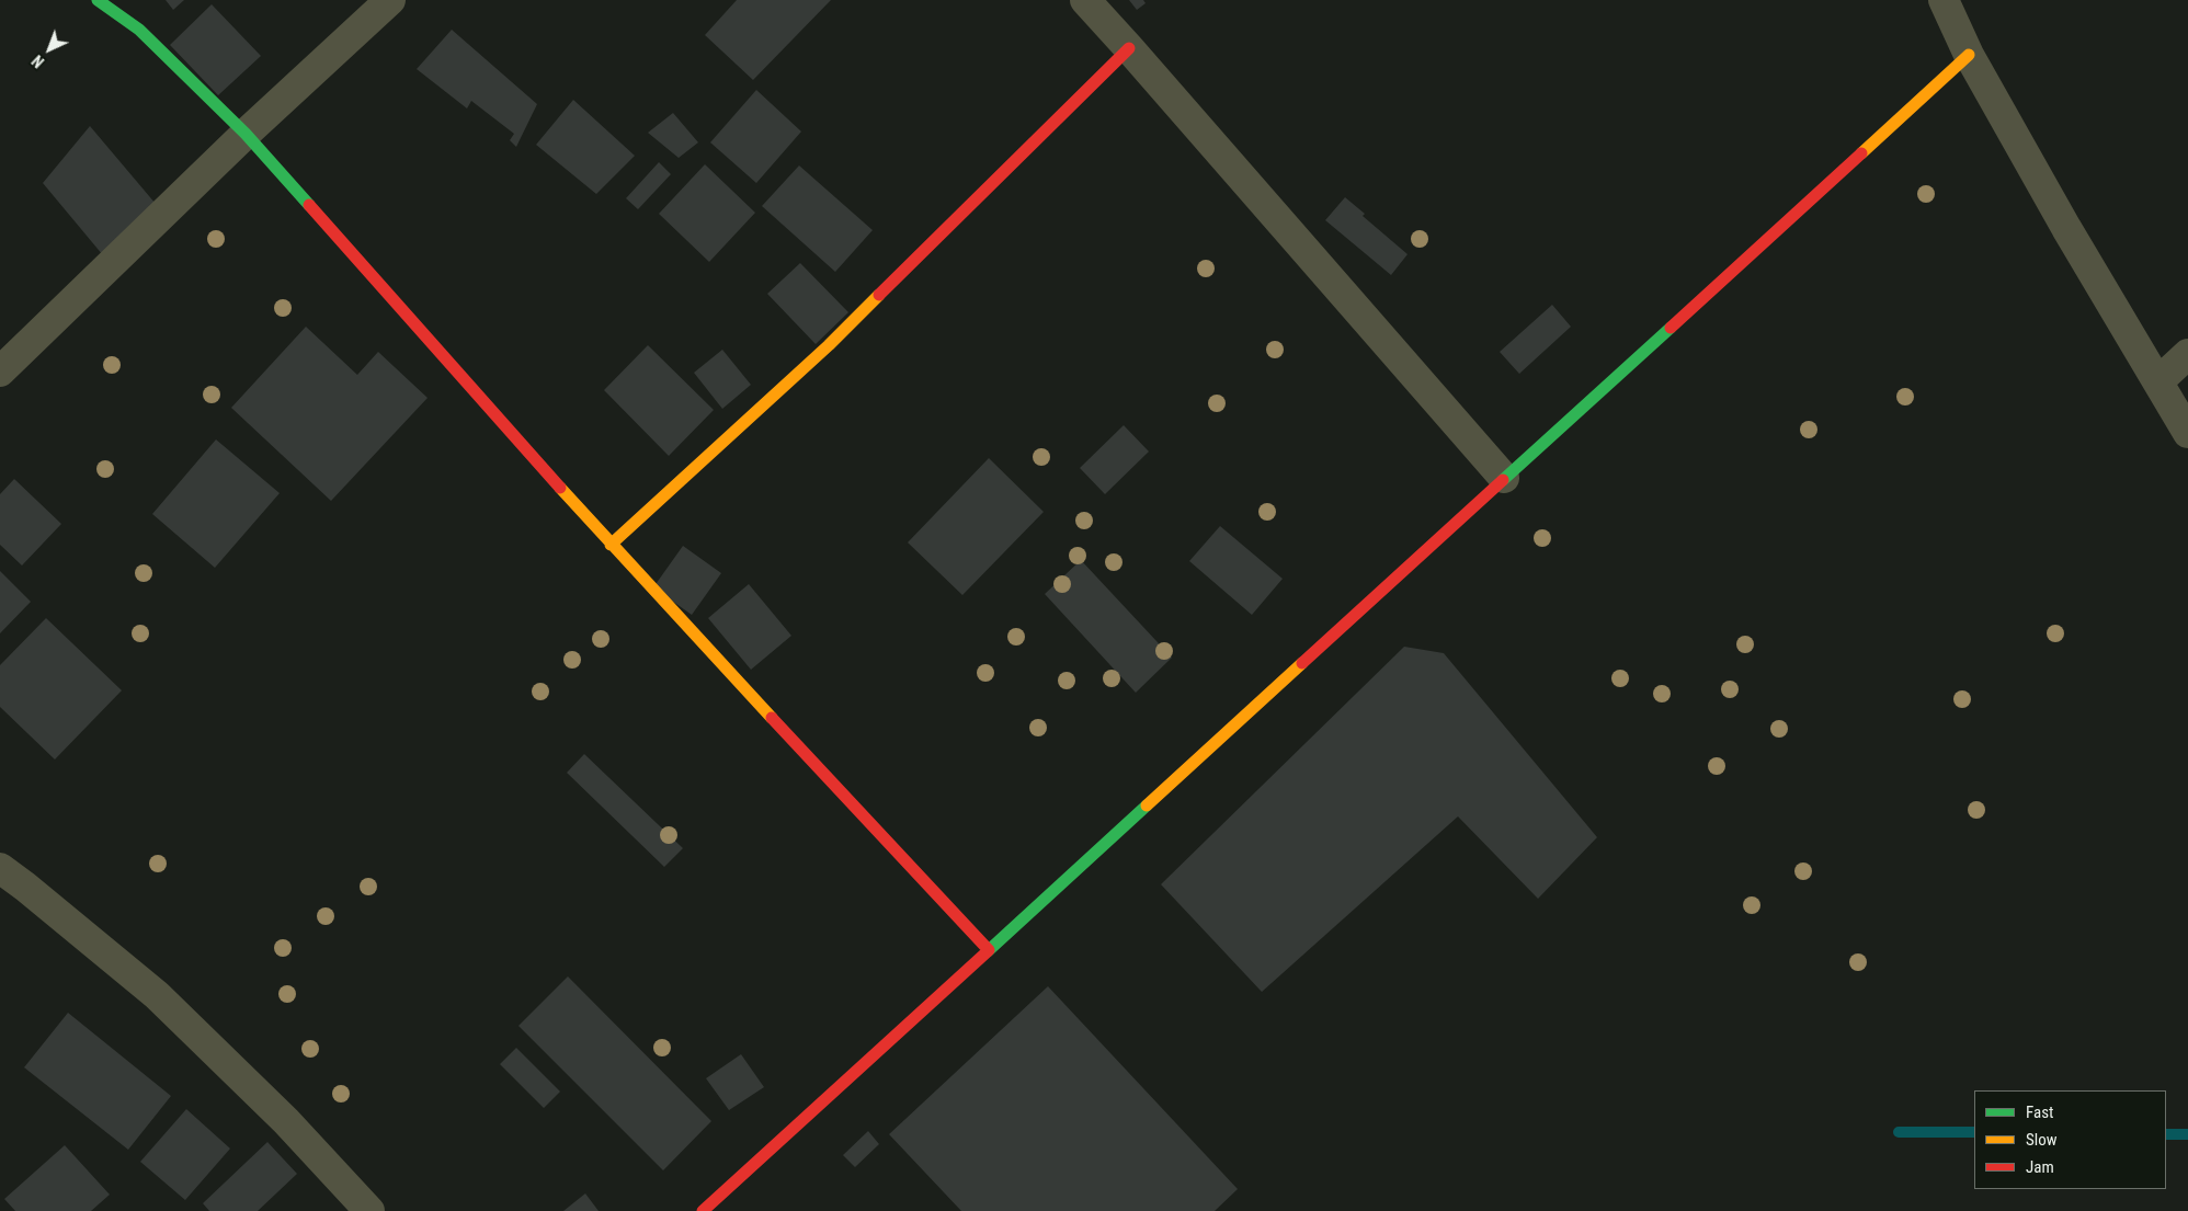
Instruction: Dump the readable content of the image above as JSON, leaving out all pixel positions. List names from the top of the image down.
{
  "legend": ["Fast", "Slow", "Jam"],
  "north": "bottom left"
}
